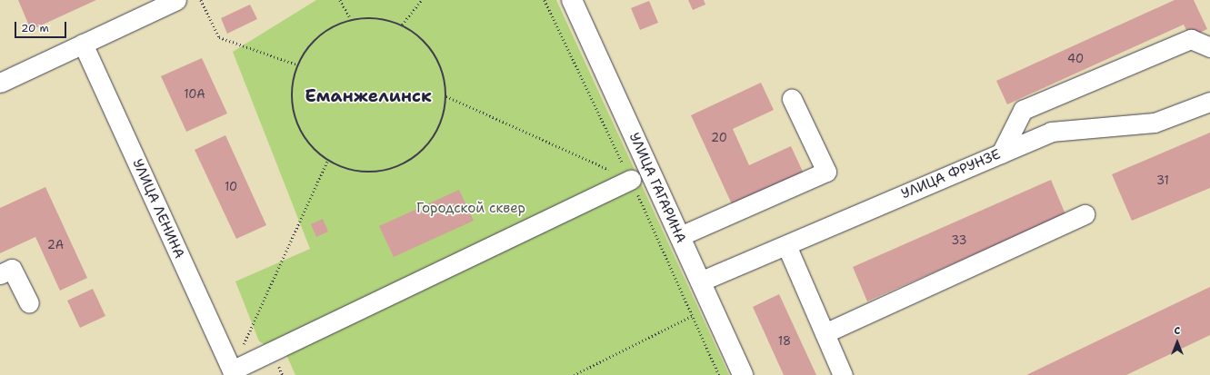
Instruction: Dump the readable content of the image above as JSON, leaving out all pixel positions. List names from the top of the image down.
{
  "streets": {
    "main road": ["УЛИЦА ГАГАРИНА"],
    "street": ["УЛИЦА ФРУНЗЕ", "УЛИЦА ЛЕНИНА"]
  },
  "crossings": [
    ["УЛИЦА ФРУНЗЕ", "УЛИЦА ГАГАРИНА"]
  ],
  "districts": ["Еманжелинск"],
  "parks": ["Городской сквер"],
  "house_numbers": [
    "40",
    "10А",
    "20",
    "31",
    "10",
    "33",
    "2А",
    "18"
  ],
  "scale_bar": "20 m",
  "north": "top"
}
